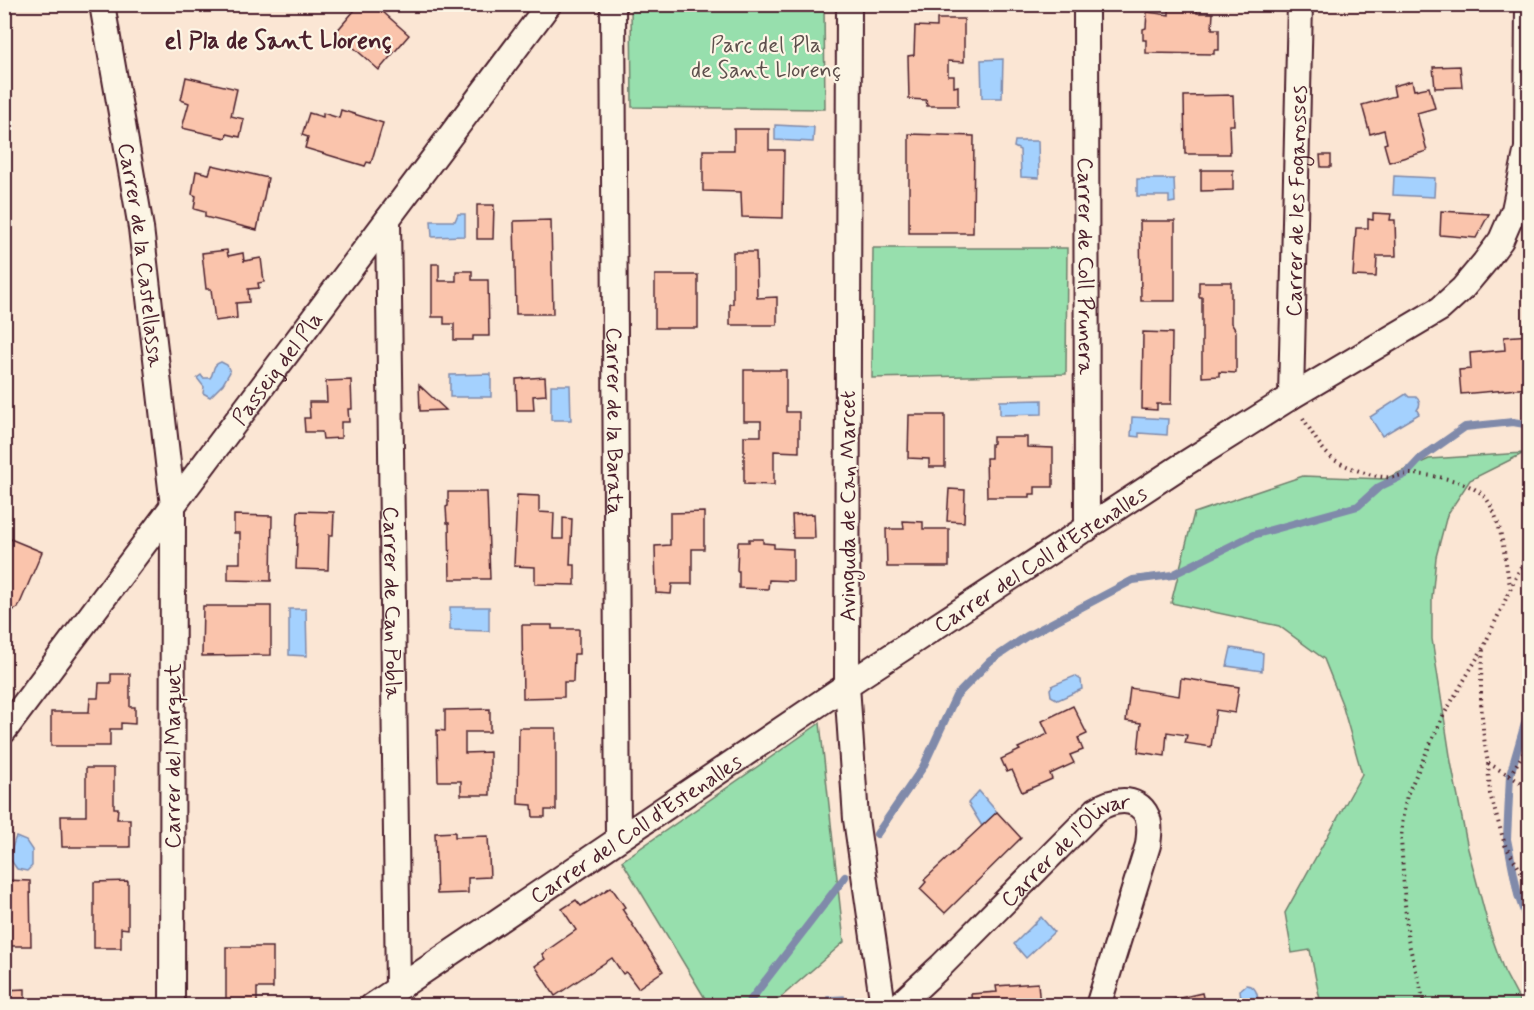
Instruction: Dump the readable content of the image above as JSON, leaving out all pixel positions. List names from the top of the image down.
{
  "streets": {
    "street": [
      "Carrer de les Fogarosses",
      "Carrer de la Castellassa",
      "Carrer de Coll Prunera",
      "Passeig del Pla",
      "Carrer de la Barata",
      "Avinguda de Can Marcet",
      "Carrer del Coll d'Estenalles",
      "Carrer de Can Pobla",
      "Carrer del Marquet",
      "Carrer de l'Olivar"
    ]
  },
  "crossings": [
    ["Carrer de les Fogarosses", "Carrer del Coll d'Estenalles"],
    ["Carrer de la Castellassa", "Passeig del Pla"],
    ["Carrer de la Castellassa", "Carrer del Marquet"],
    ["Carrer de Coll Prunera", "Carrer del Coll d'Estenalles"],
    ["Passeig del Pla", "Carrer de Can Pobla"],
    ["Passeig del Pla", "Carrer del Marquet"],
    ["Carrer de la Barata", "Carrer del Coll d'Estenalles"],
    ["Avinguda de Can Marcet", "Carrer del Coll d'Estenalles"],
    ["Carrer del Coll d'Estenalles", "Carrer de Can Pobla"]
  ],
  "districts": ["el Pla de Sant Llorenç"],
  "parks": ["Parc del Pla de Sant Llorenç"]
}
